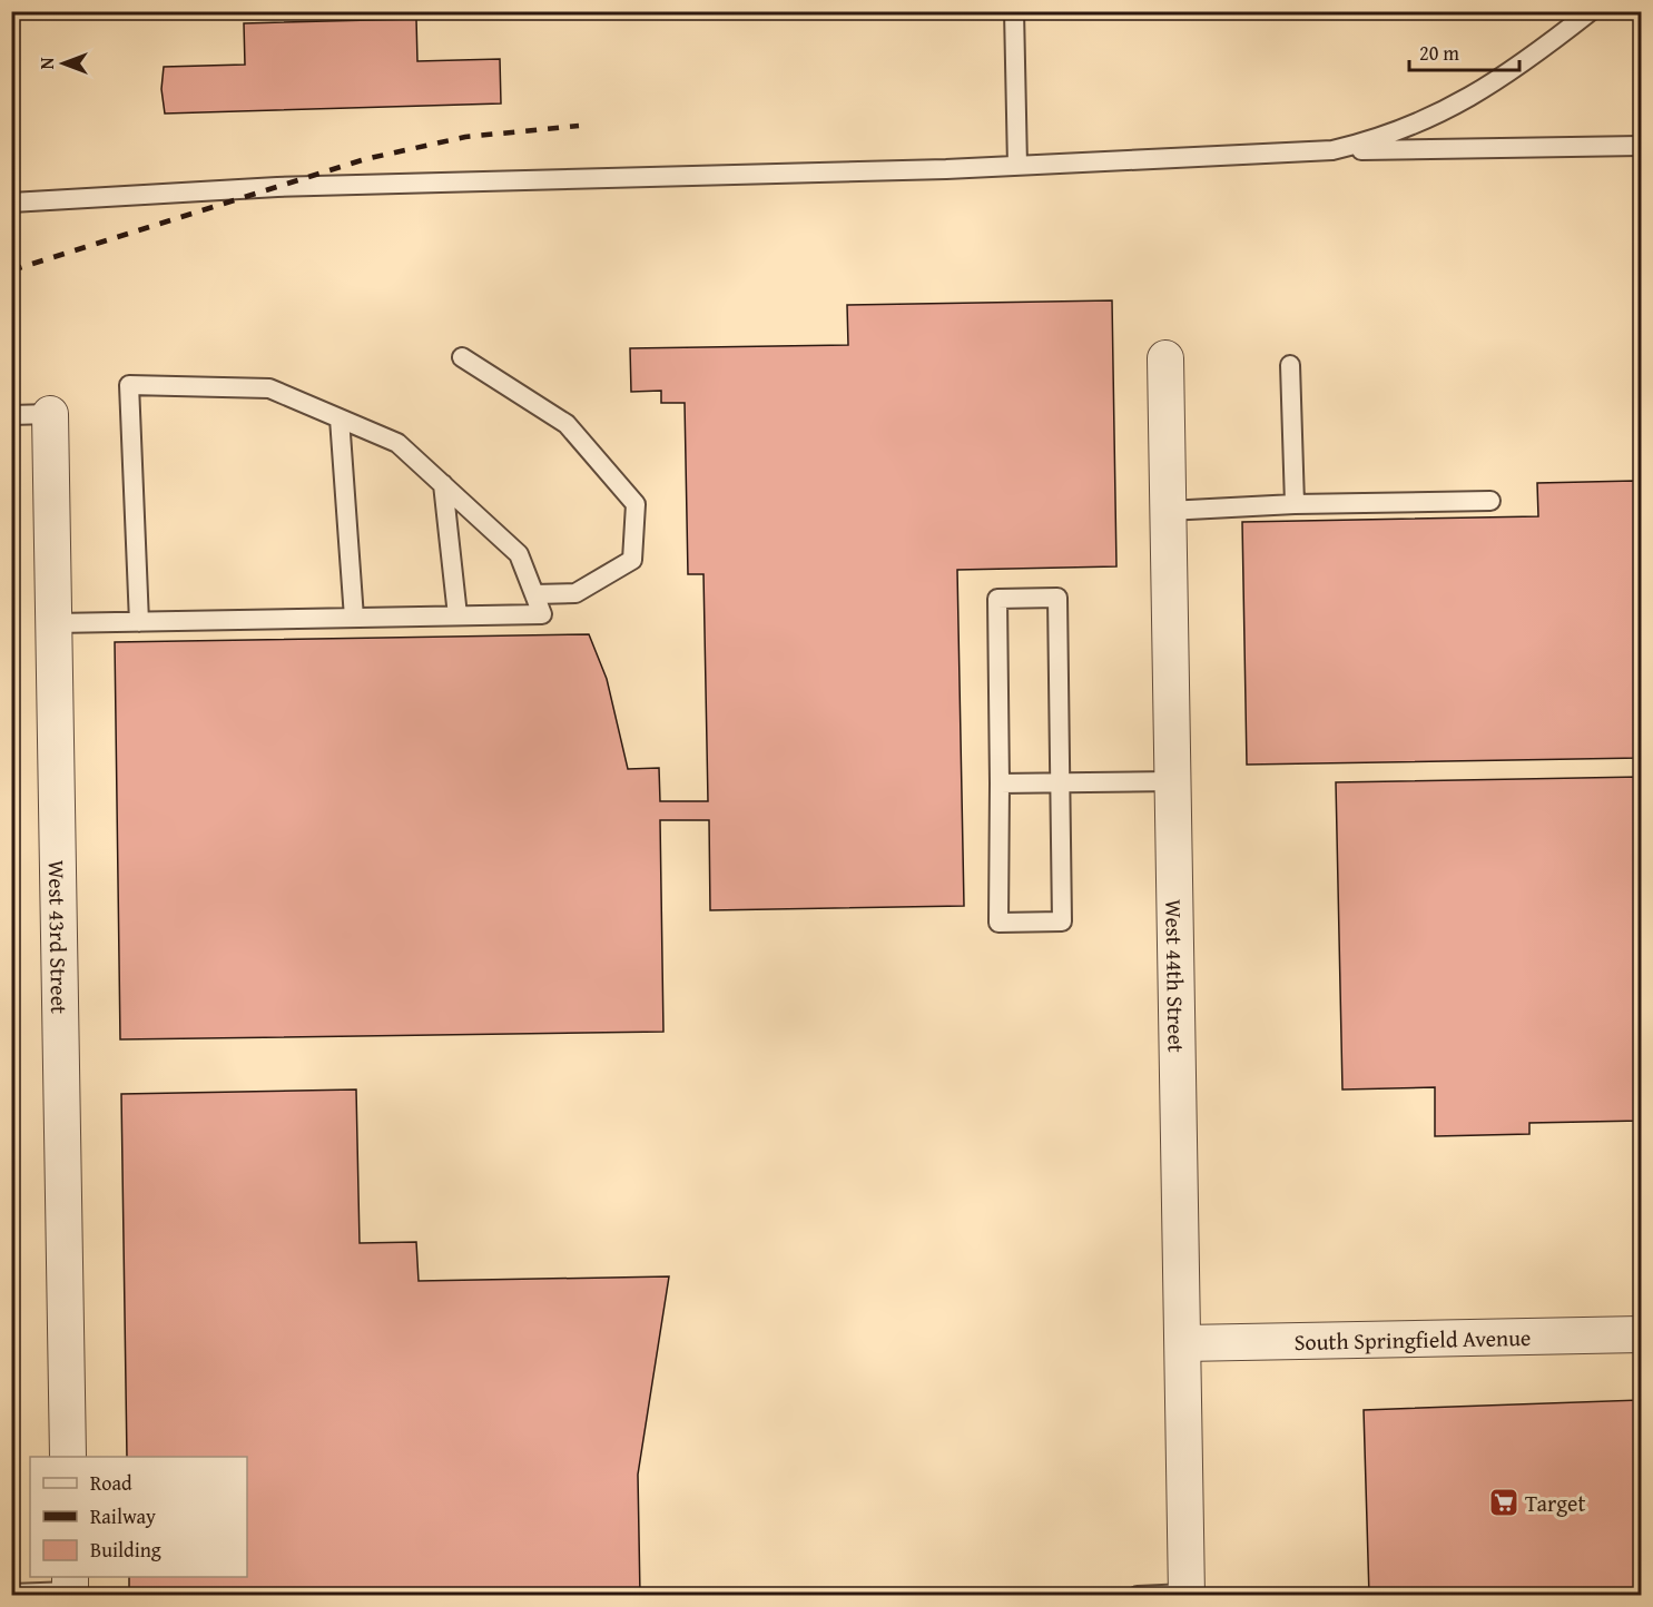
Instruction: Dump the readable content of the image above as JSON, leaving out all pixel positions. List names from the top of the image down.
{
  "streets": {
    "street": ["West 43rd Street", "West 44th Street", "South Springfield Avenue"]
  },
  "crossings": [
    ["West 44th Street", "South Springfield Avenue"]
  ],
  "places": {
    "supermarket": ["Target"]
  },
  "legend": ["Road", "Railway", "Building"],
  "scale_bar": "20 m",
  "north": "left"
}
